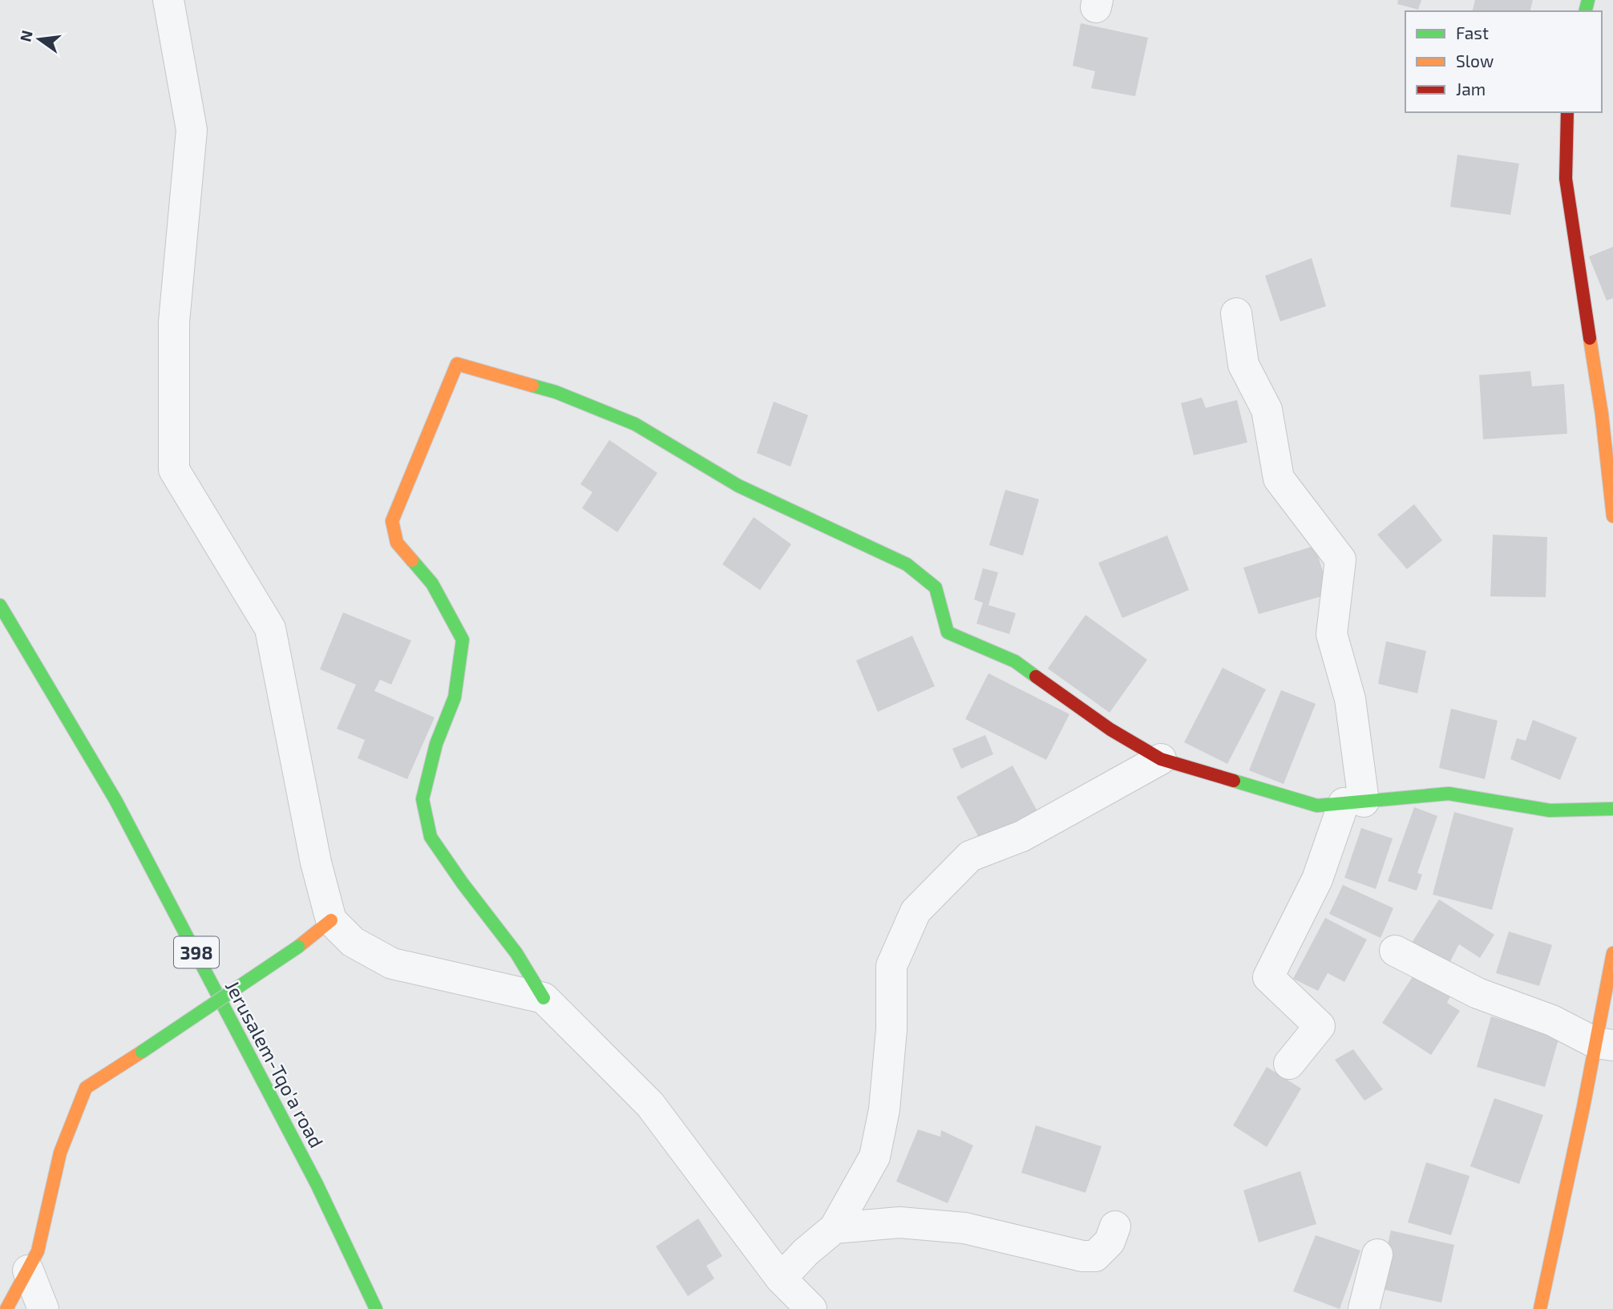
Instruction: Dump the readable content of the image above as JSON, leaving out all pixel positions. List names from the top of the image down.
{
  "streets": {
    "street": ["398", "Jerusalem-Tqo'a road"]
  },
  "legend": ["Fast", "Slow", "Jam"],
  "north": "left"
}
